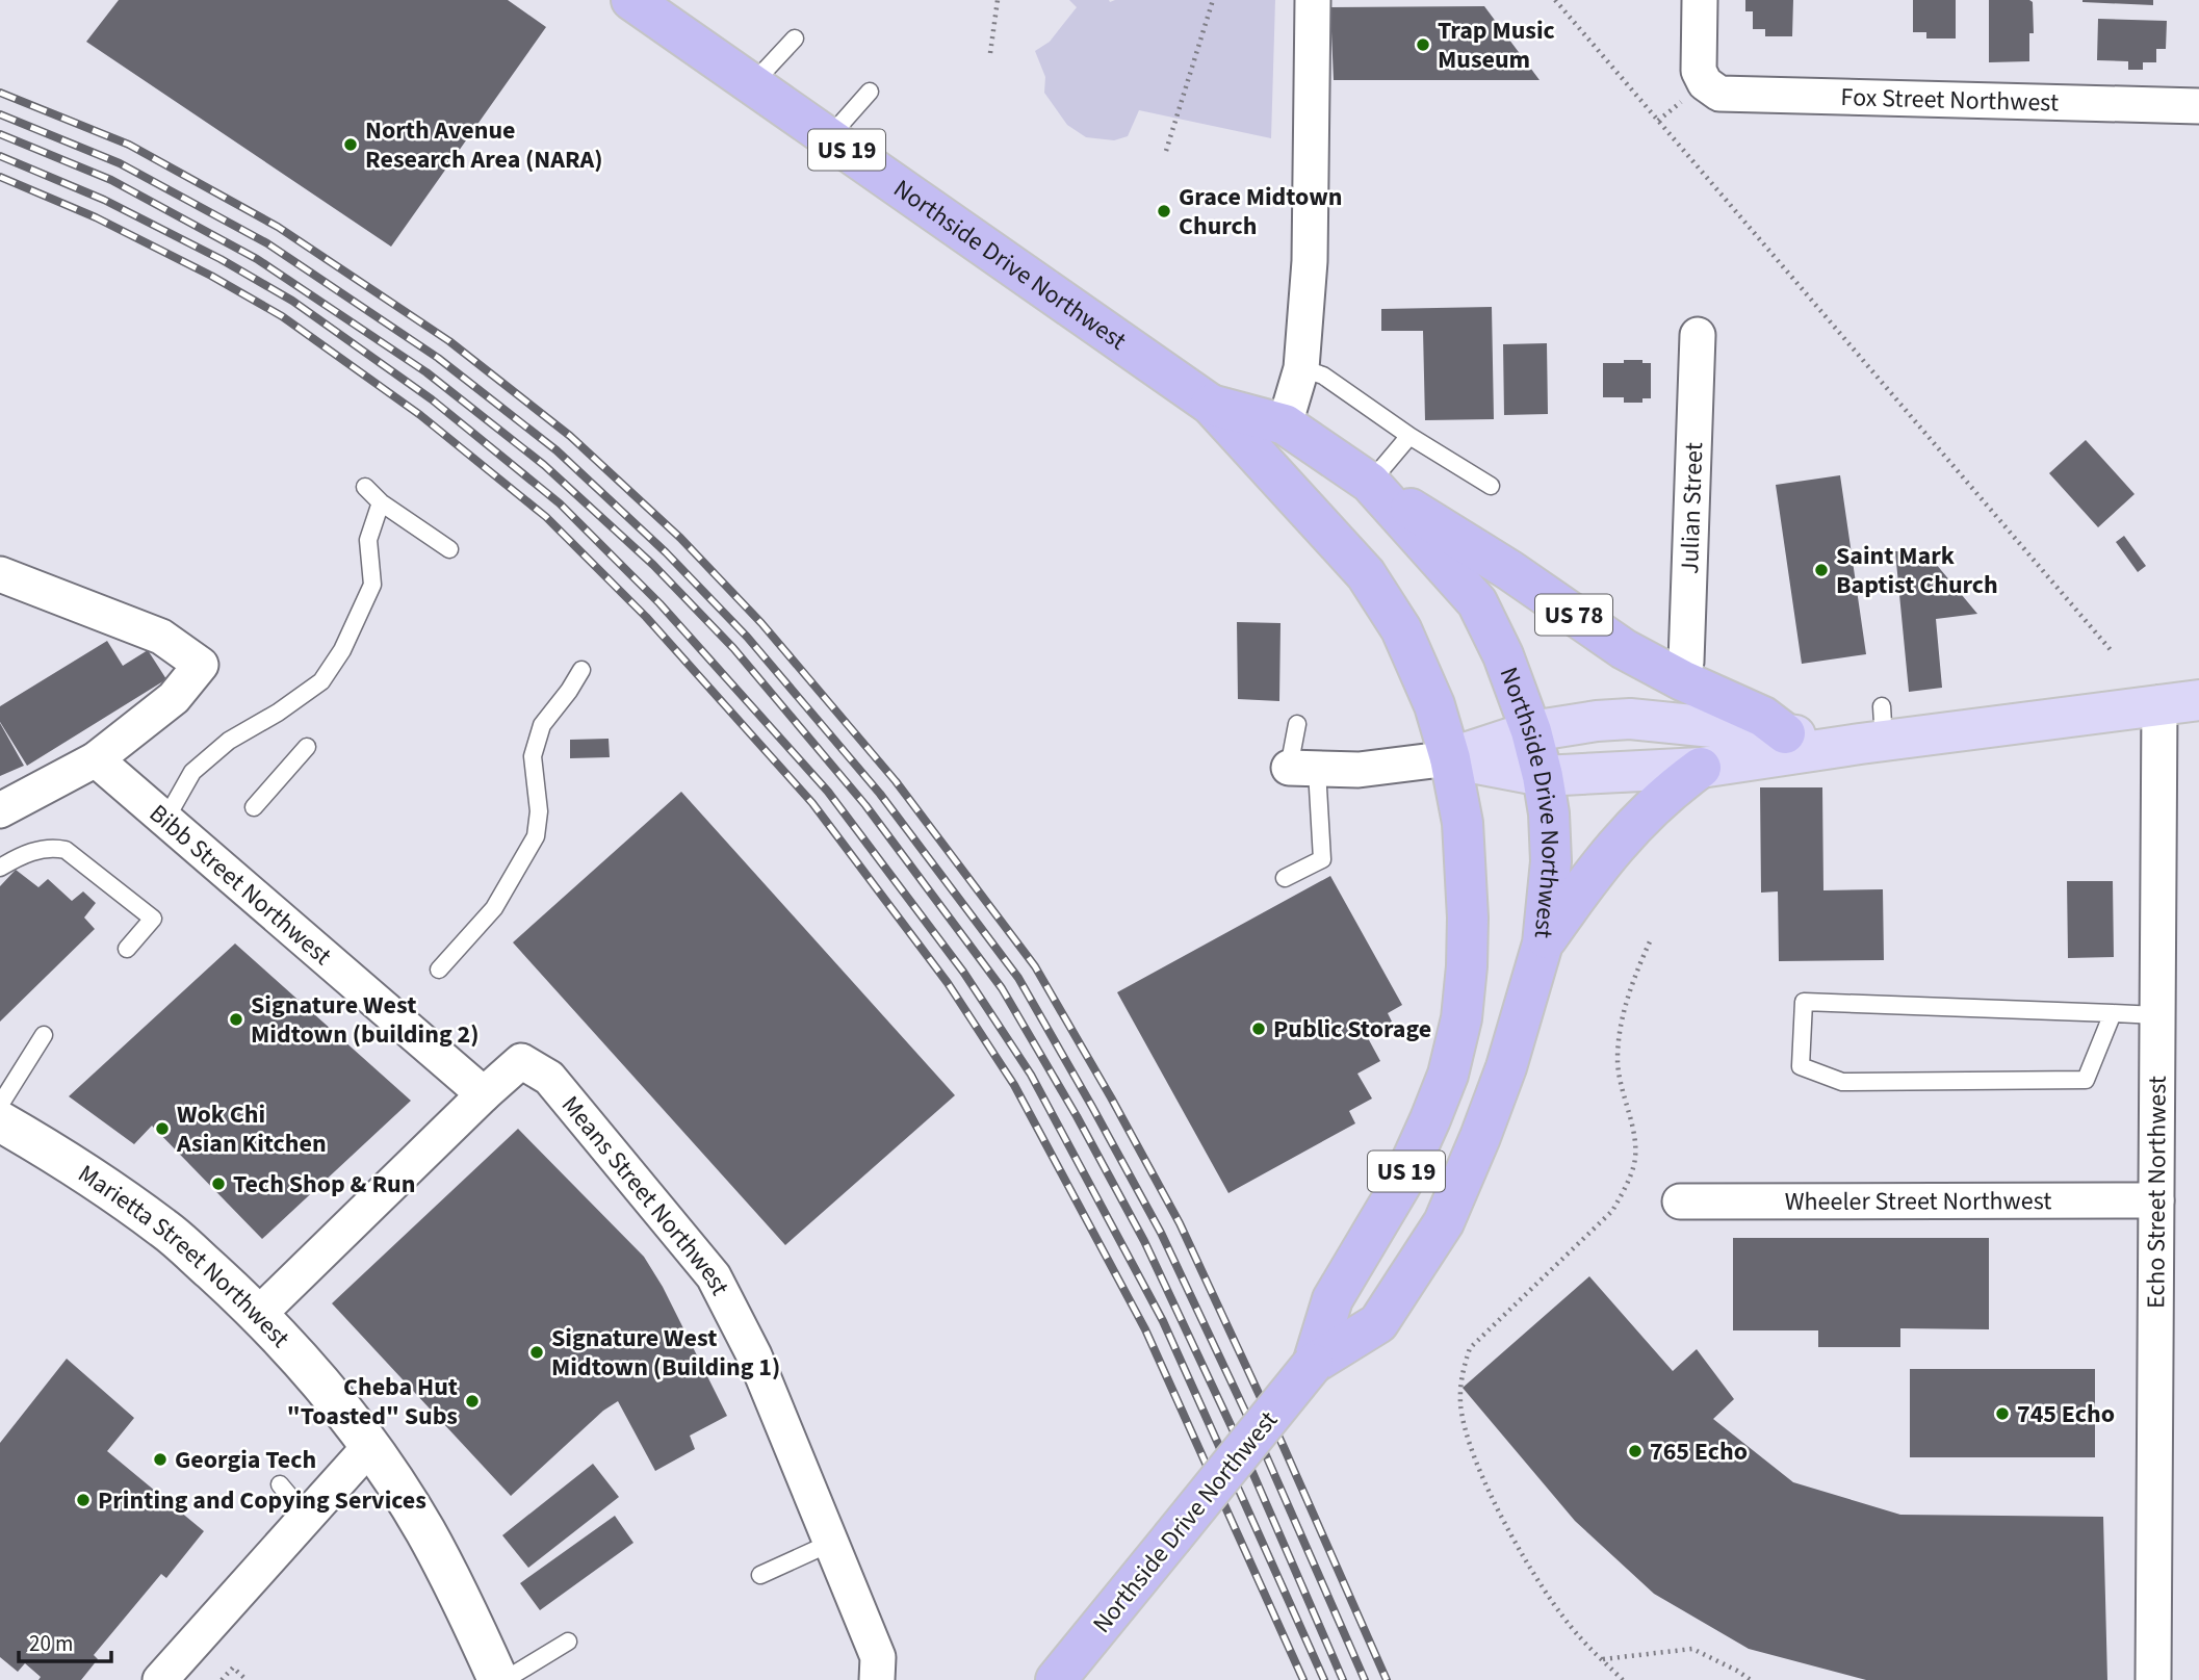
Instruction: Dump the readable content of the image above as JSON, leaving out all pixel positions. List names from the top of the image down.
{
  "streets": {
    "highway": ["US 19", "Northside Drive Northwest", "US 78"],
    "main road": ["Marietta Street Northwest"],
    "street": [
      "Fox Street Northwest",
      "Julian Street",
      "Bibb Street Northwest",
      "Echo Street Northwest",
      "Means Street Northwest",
      "Wheeler Street Northwest"
    ]
  },
  "crossings": [
    ["Northside Drive Northwest", "US 78"],
    ["Julian Street", "US 78"],
    ["US 78", "Echo Street Northwest"],
    ["Bibb Street Northwest", "Means Street Northwest"],
    ["Echo Street Northwest", "Wheeler Street Northwest"]
  ],
  "places": [
    "Trap Music Museum",
    "North Avenue Research Area (NARA)",
    "Grace Midtown Church",
    "Saint Mark Baptist Church",
    "Signature West Midtown (building 2)",
    "Public Storage",
    "Wok Chi Asian Kitchen",
    "Tech Shop & Run",
    "Signature West Midtown (Building 1)",
    "Cheba Hut \"Toasted\" Subs",
    "745 Echo",
    "765 Echo",
    "Georgia Tech",
    "Printing and Copying Services"
  ],
  "scale_bar": "20 m"
}
